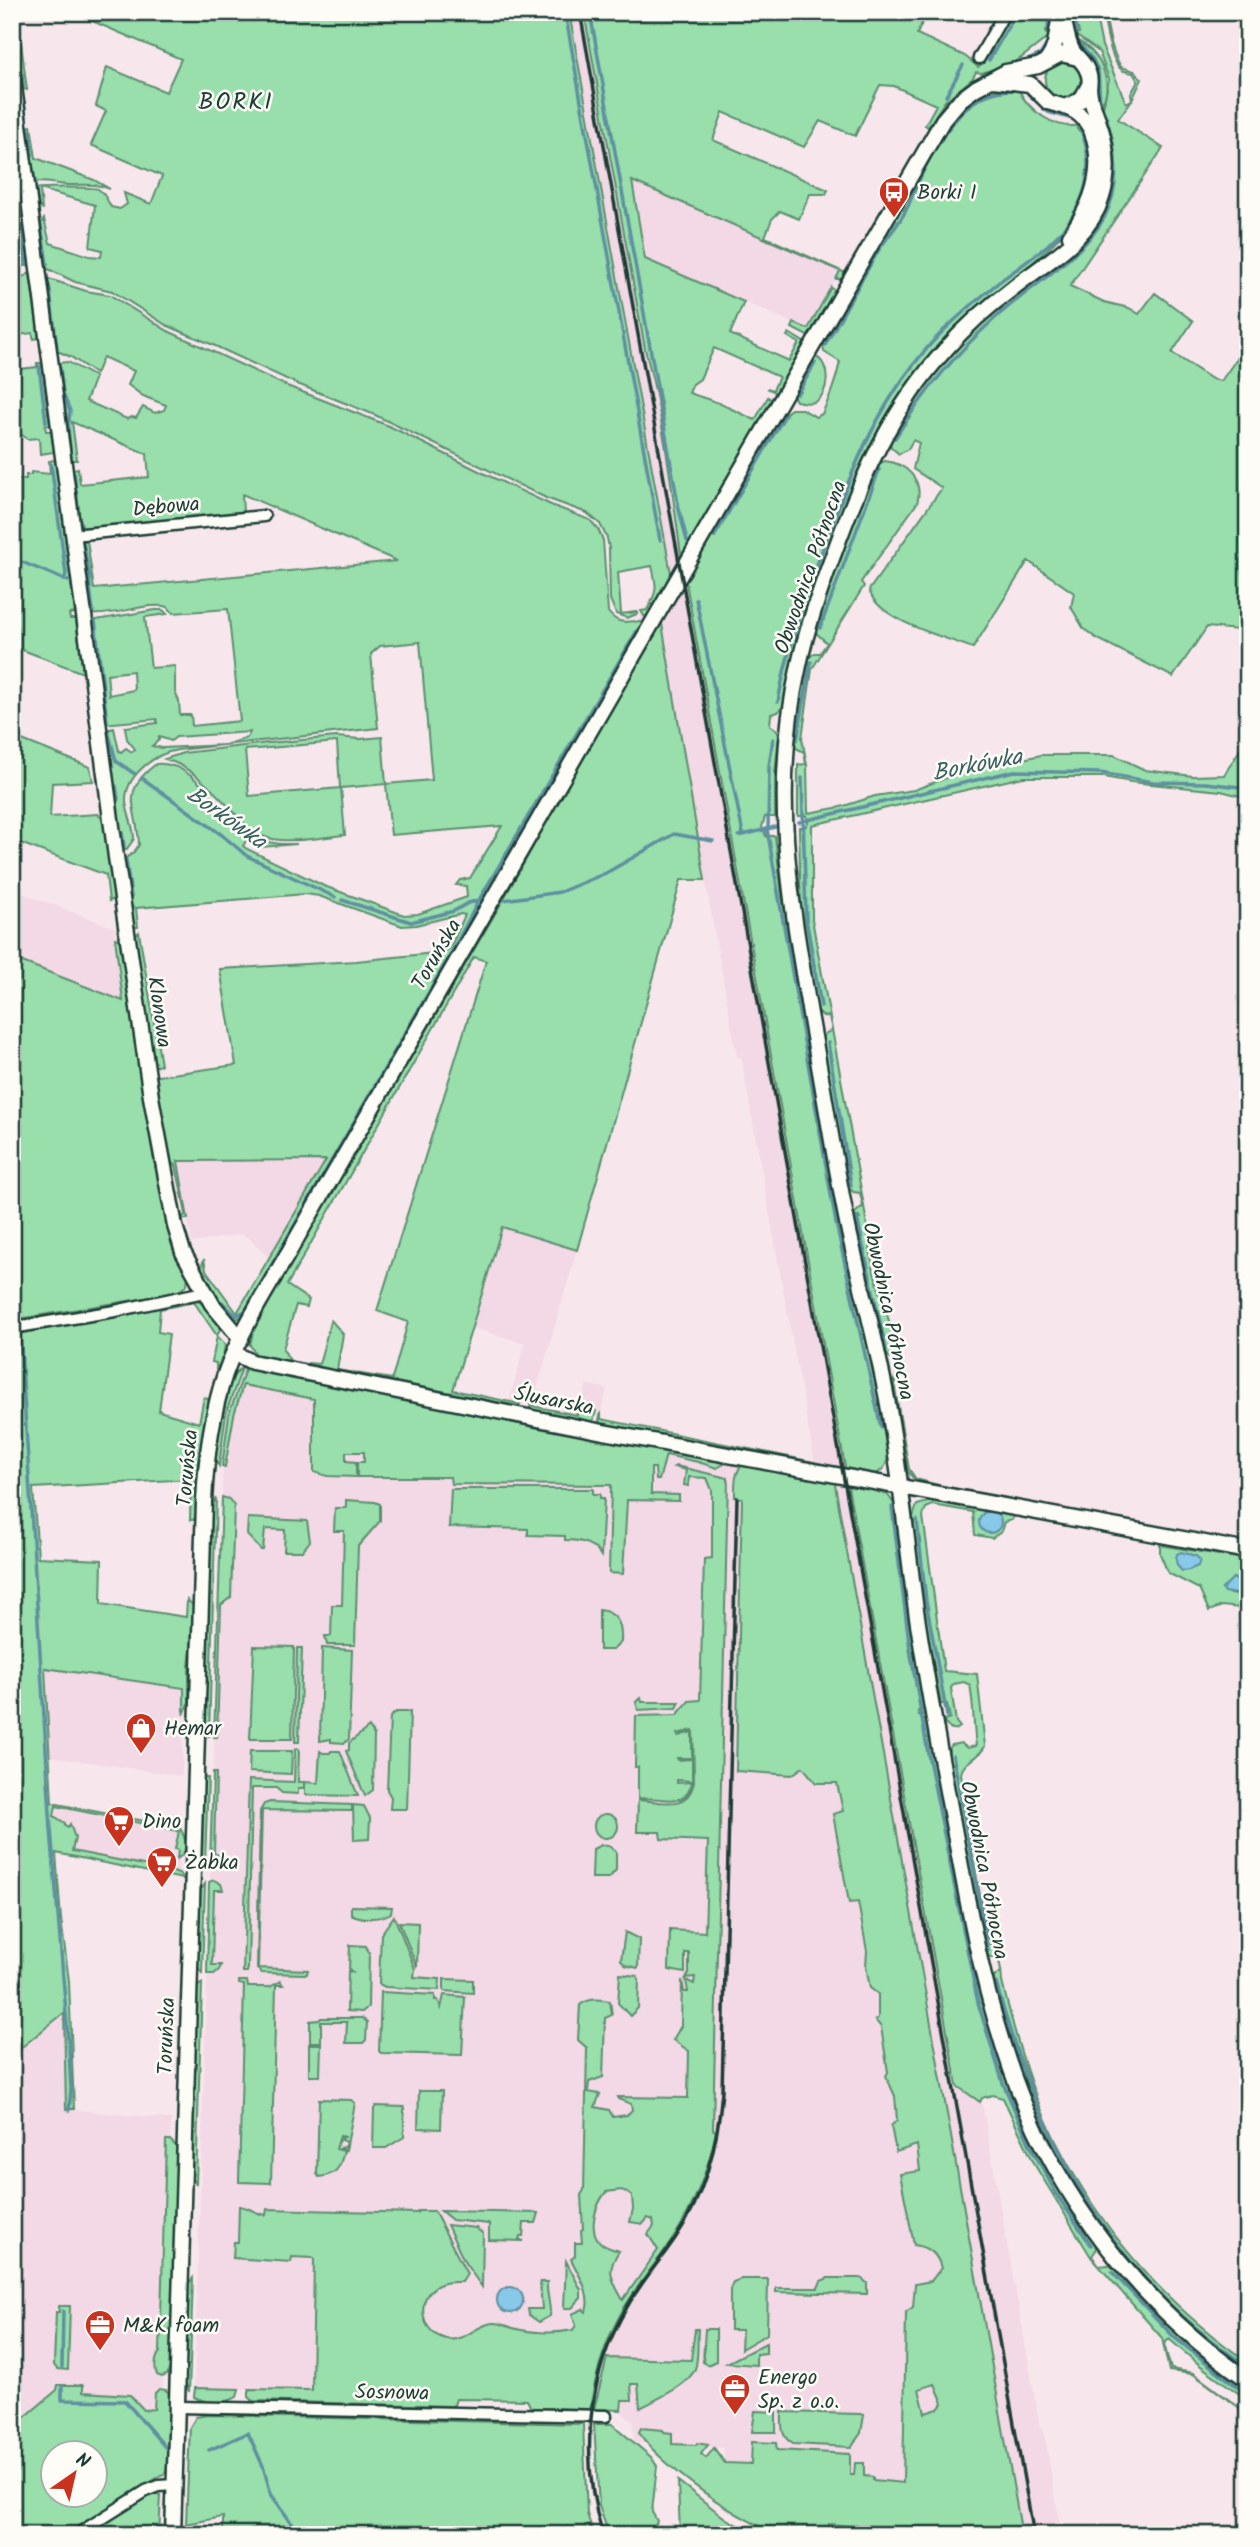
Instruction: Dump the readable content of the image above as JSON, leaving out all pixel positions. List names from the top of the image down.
{
  "streets": {
    "street": [
      "Dębowa",
      "Obwodnica Północna",
      "Toruńska",
      "Klonowa",
      "Ślusarska",
      "Sosnowa"
    ]
  },
  "crossings": [
    ["Dębowa", "Klonowa"],
    ["Obwodnica Północna", "Toruńska"],
    ["Obwodnica Północna", "Ślusarska"],
    ["Toruńska", "Klonowa"],
    ["Toruńska", "Ślusarska"],
    ["Toruńska", "Sosnowa"]
  ],
  "districts": ["BORKI"],
  "water": ["Borkówka"],
  "places": {
    "bus stop": ["Borki I"],
    "shop": ["Hemar"],
    "supermarket": ["Dino", "Żabka"],
    "office": ["M&K foam", "Energo Sp. z o.o."]
  },
  "north": "top right"
}
